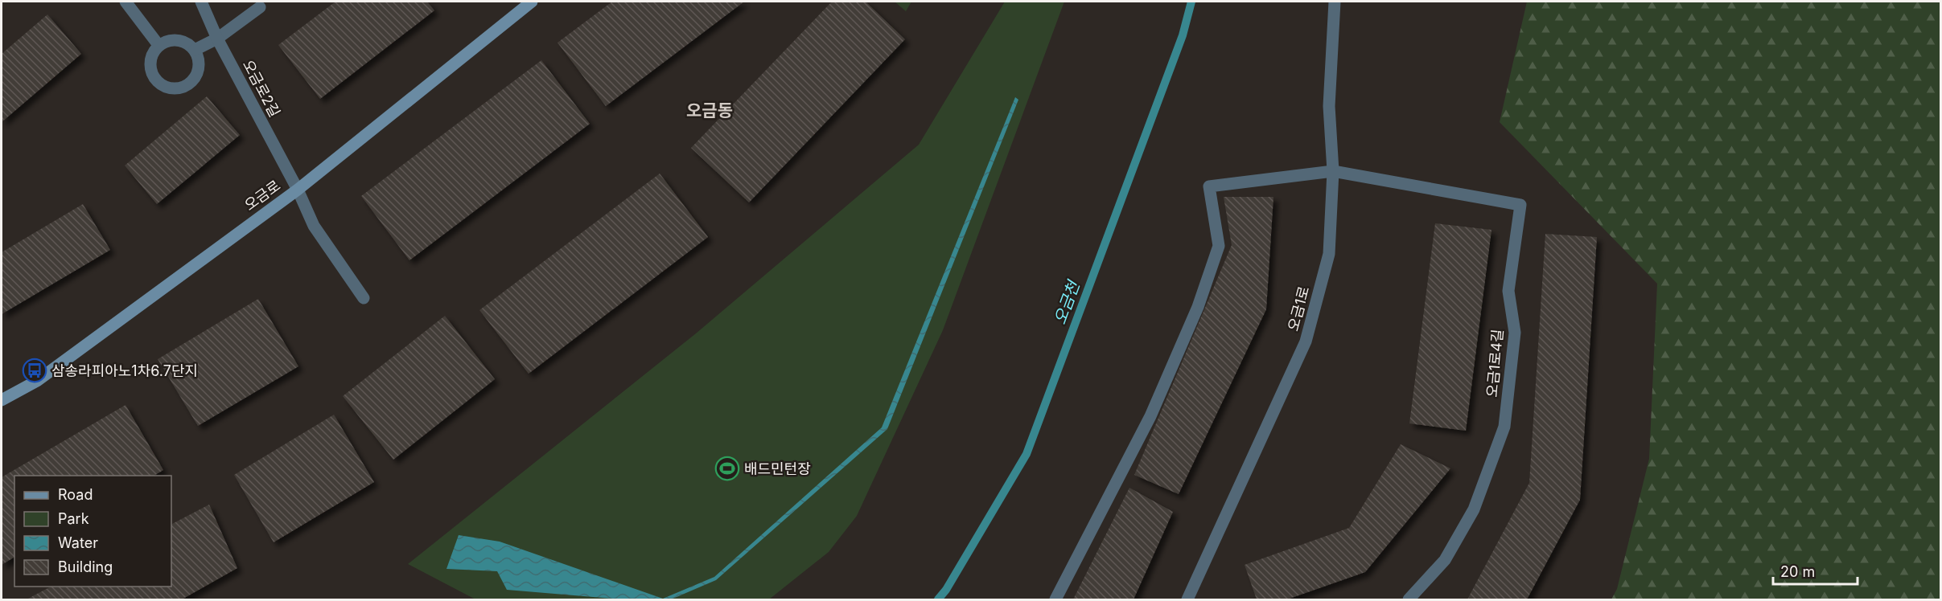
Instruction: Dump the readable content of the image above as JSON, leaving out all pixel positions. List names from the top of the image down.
{
  "streets": {
    "street": [
      "오금로2길",
      "오금로",
      "오금1로",
      "오금1로4길"
    ]
  },
  "crossings": [
    ["오금로2길", "오금로"],
    ["오금1로", "오금1로4길"]
  ],
  "districts": ["오금동"],
  "water": ["오금천"],
  "places": {
    "bus stop": ["삼송라피아노1차6.7단지"],
    "sports": ["배드민턴장"]
  },
  "legend": [
    "Road",
    "Park",
    "Water",
    "Building"
  ],
  "scale_bar": "20 m"
}
